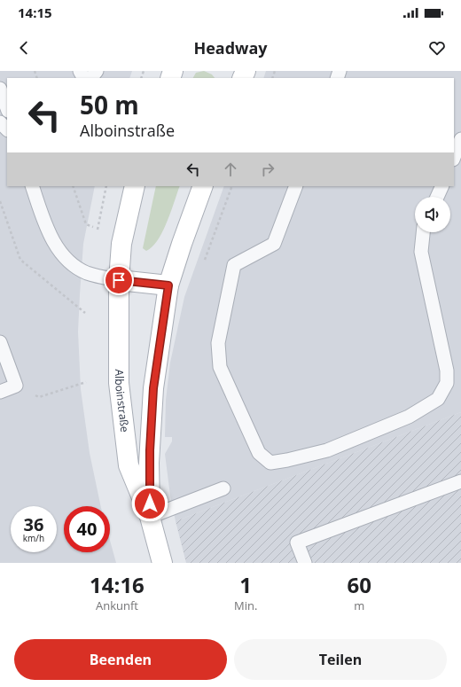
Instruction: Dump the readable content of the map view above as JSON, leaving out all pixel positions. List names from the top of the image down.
{
  "streets": {
    "street": ["Alboinstraße"]
  },
  "page": {
    "status": "14:15",
    "header": "Headway",
    "turn": ["50 m", "Alboinstraße"],
    "speed": "36 km/h",
    "limit": "40",
    "eta": [
      "14:16",
      "Ankunft",
      "1",
      "Min.",
      "60",
      "m"
    ],
    "buttons": ["Beenden", "Teilen"]
  }
}
